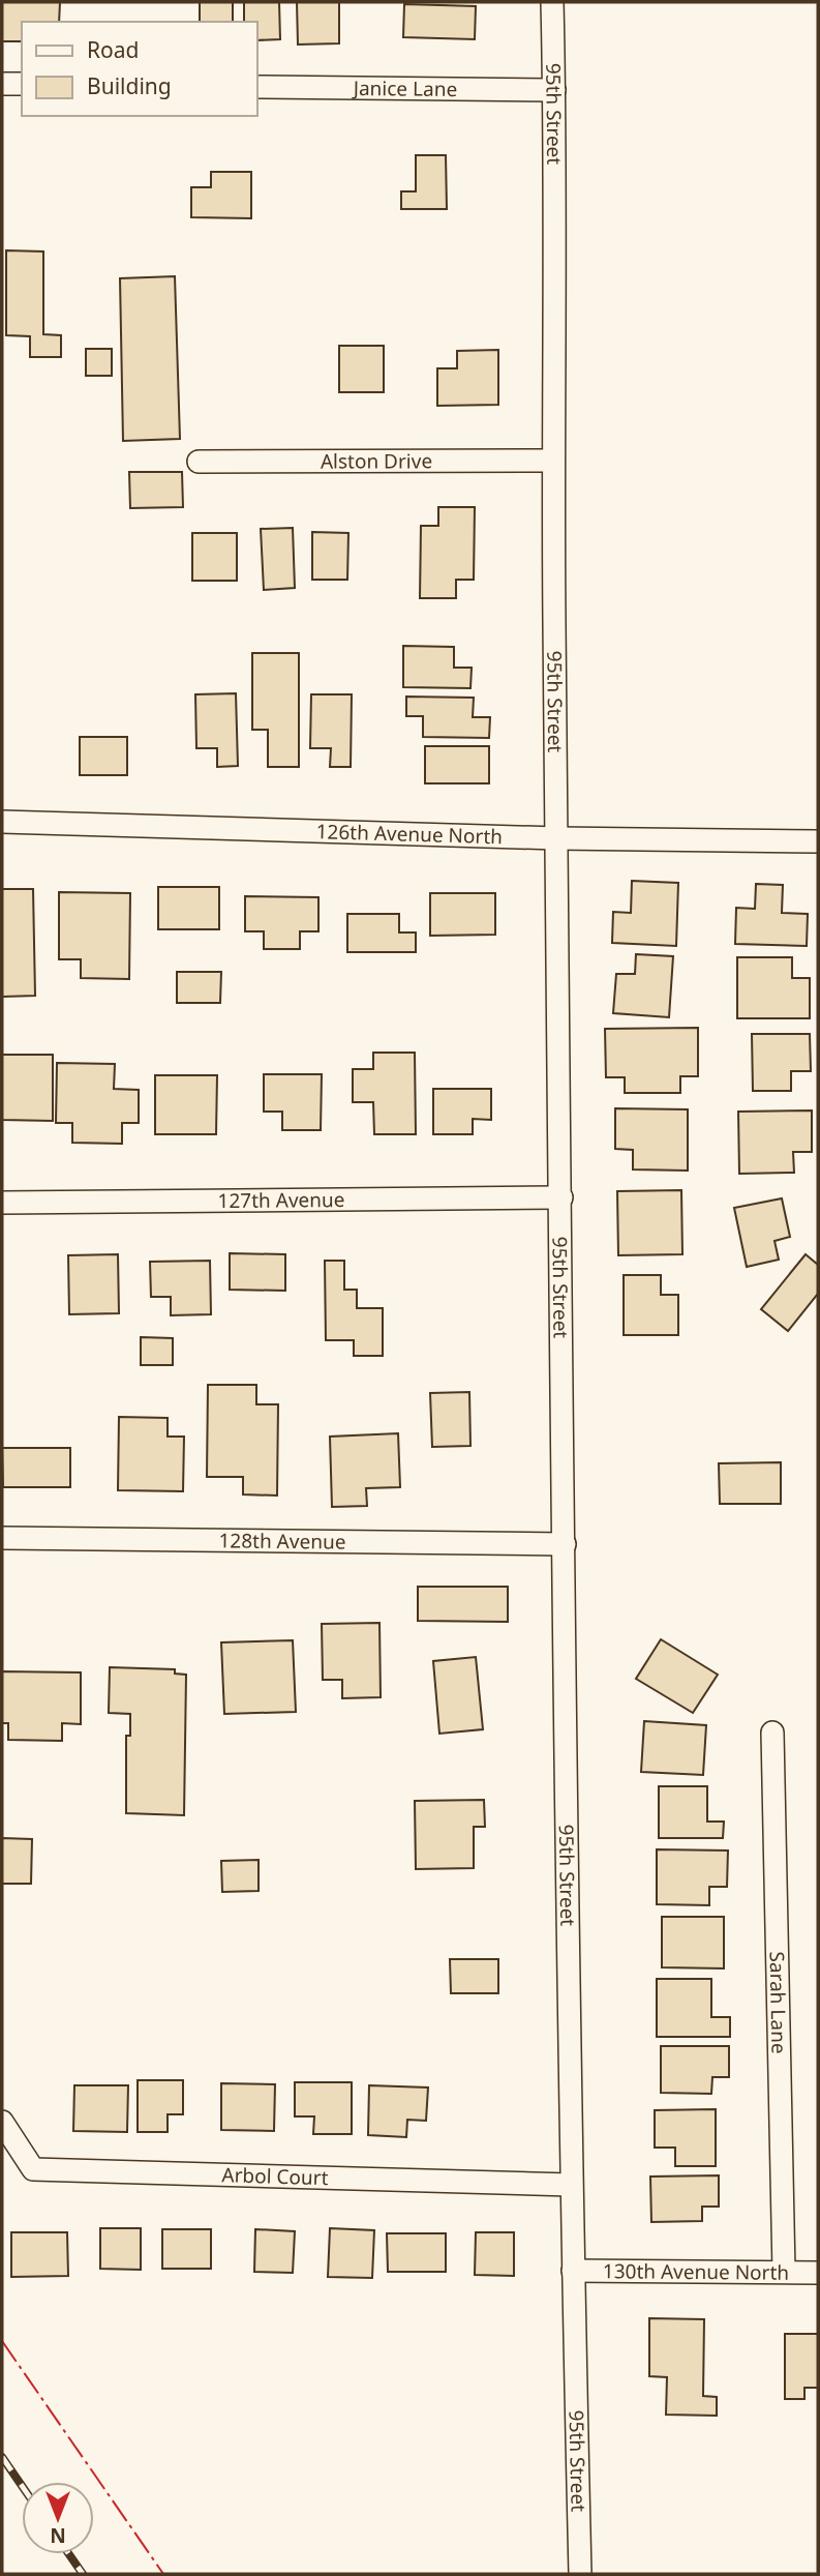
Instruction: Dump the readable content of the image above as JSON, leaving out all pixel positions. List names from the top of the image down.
{
  "streets": {
    "street": [
      "Janice Lane",
      "95th Street",
      "Alston Drive",
      "126th Avenue North",
      "127th Avenue",
      "128th Avenue",
      "Sarah Lane",
      "Arbol Court",
      "130th Avenue North"
    ]
  },
  "crossings": [
    ["Janice Lane", "95th Street"],
    ["95th Street", "Alston Drive"],
    ["95th Street", "126th Avenue North"],
    ["95th Street", "127th Avenue"],
    ["95th Street", "128th Avenue"],
    ["95th Street", "Arbol Court"],
    ["95th Street", "130th Avenue North"],
    ["Sarah Lane", "130th Avenue North"]
  ],
  "legend": ["Road", "Building"],
  "north": "bottom"
}
